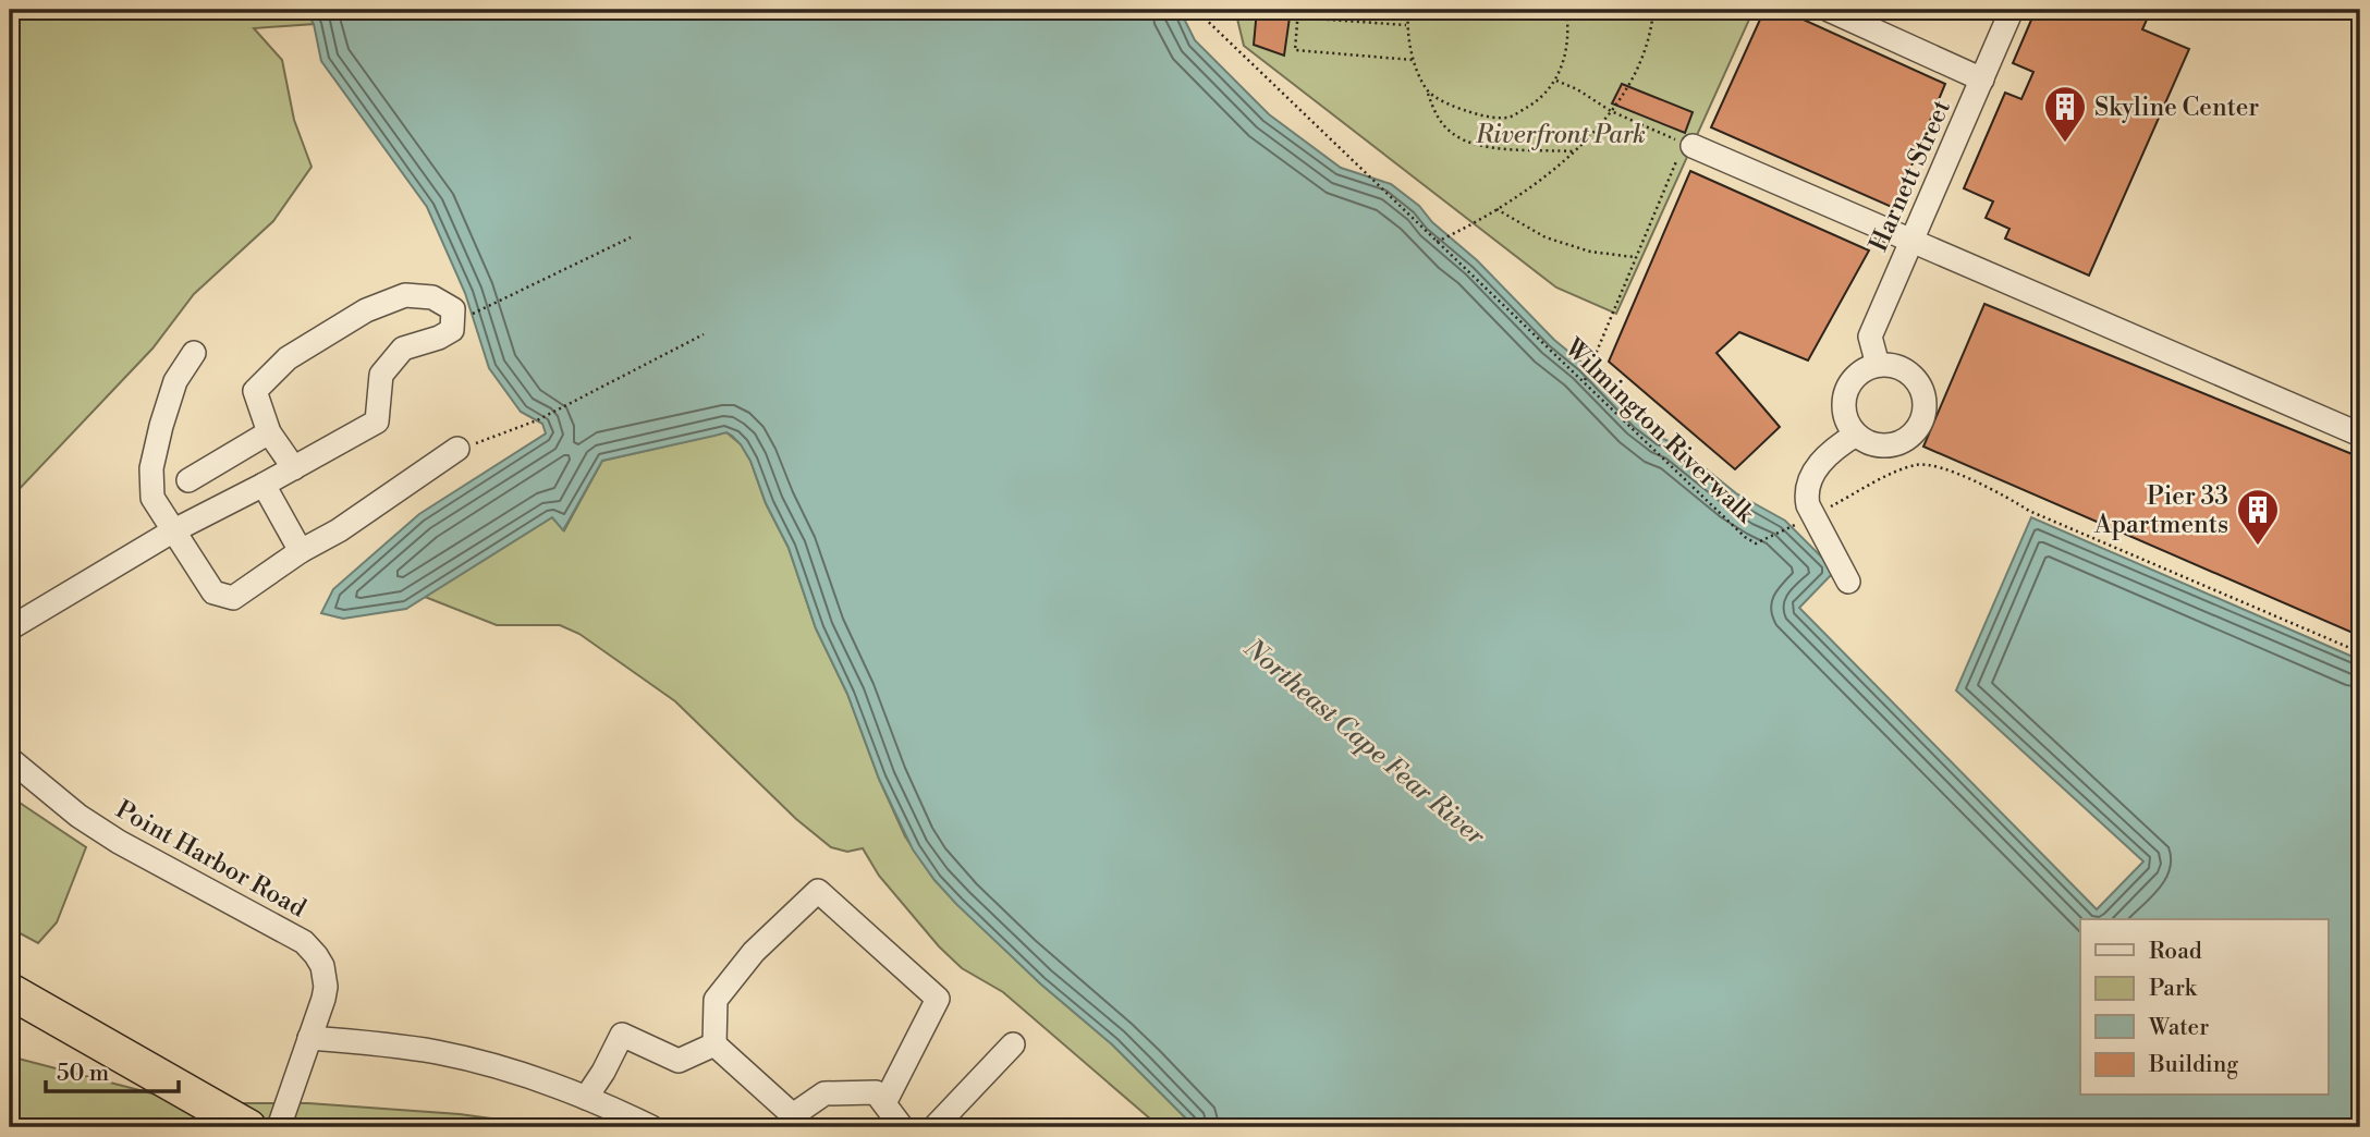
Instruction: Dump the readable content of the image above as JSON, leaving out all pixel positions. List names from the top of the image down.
{
  "streets": {
    "street": ["Harnett Street", "Point Harbor Road"],
    "path": ["Wilmington Riverwalk"]
  },
  "water": ["Northeast Cape Fear River"],
  "parks": ["Riverfront Park"],
  "places": {
    "building": ["Skyline Center", "Pier 33 Apartments"]
  },
  "legend": [
    "Road",
    "Park",
    "Water",
    "Building"
  ],
  "scale_bar": "50 m"
}
